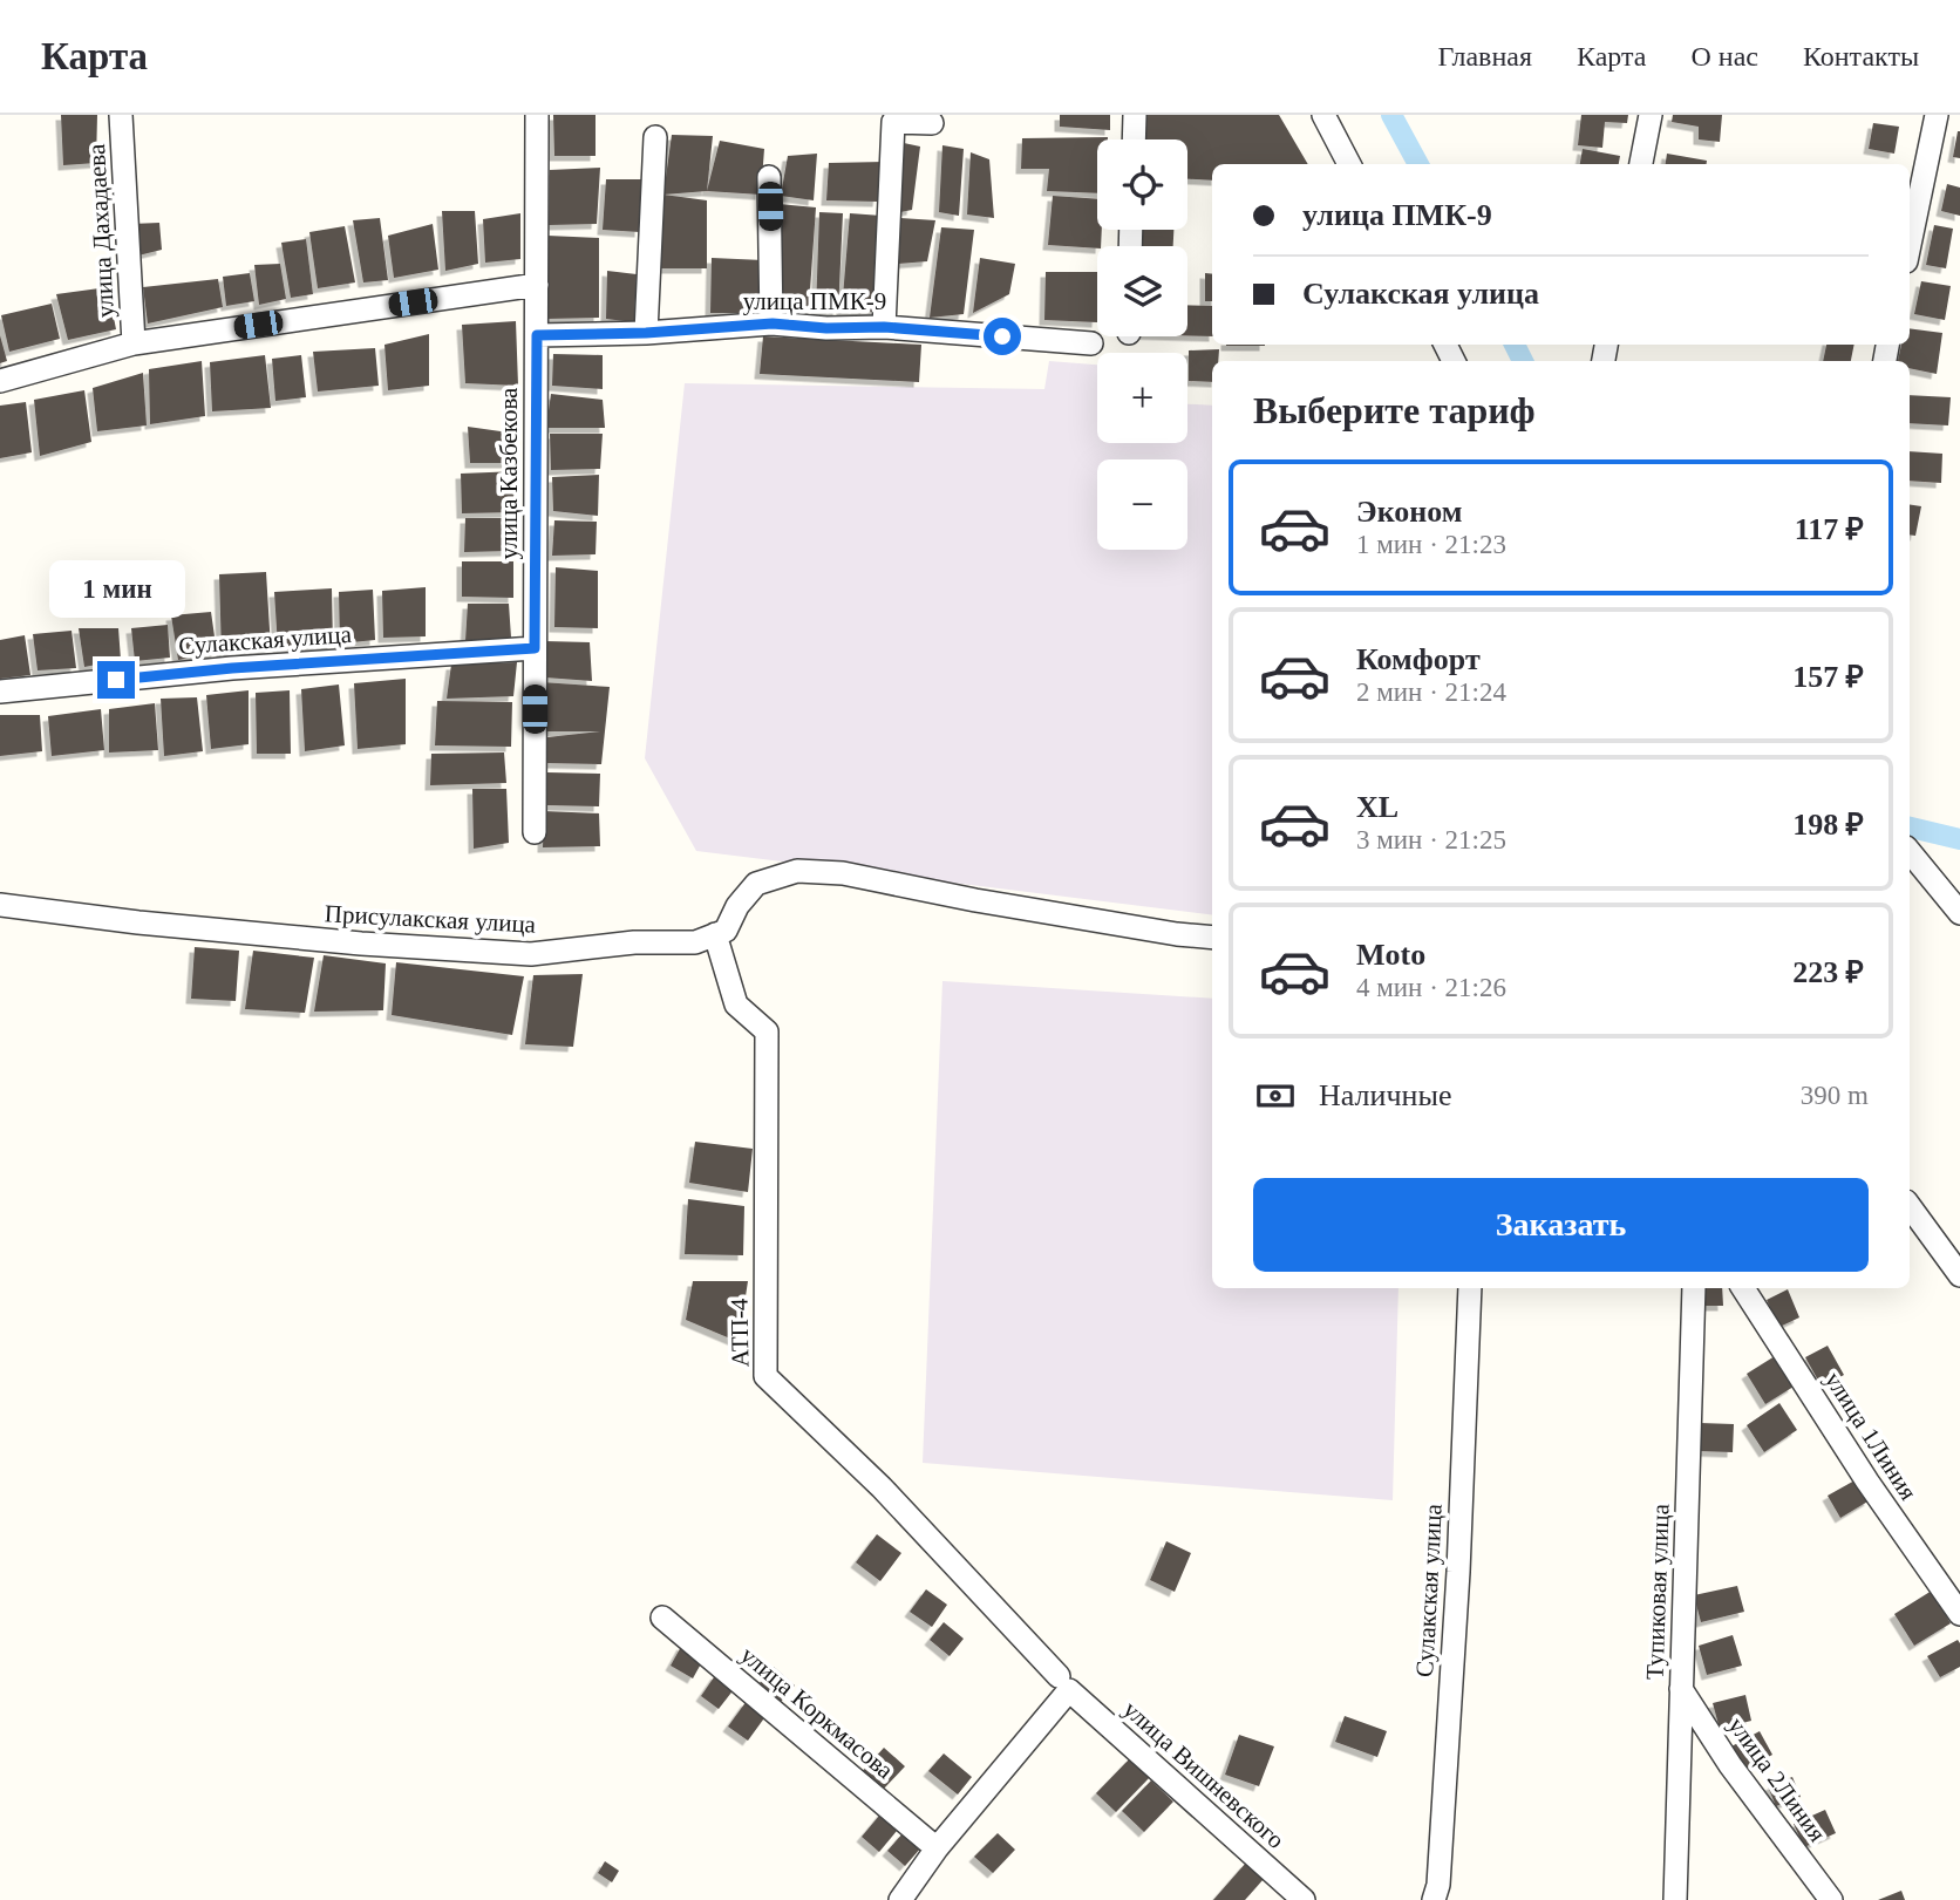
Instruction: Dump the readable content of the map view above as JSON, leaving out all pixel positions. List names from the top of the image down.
{
  "streets": {
    "street": [
      "улица Дахадаева",
      "улица ПМК-9",
      "улица Казбекова",
      "Сулакская улица",
      "Присулакская улица",
      "АТП-4",
      "улица 1Линия",
      "Тупиковая улица",
      "улица Коркмасова",
      "улица Вишневского",
      "улица 2Линия"
    ]
  },
  "crossings": [
    ["улица ПМК-9", "улица Казбекова"],
    ["улица Казбекова", "Сулакская улица"],
    ["Присулакская улица", "АТП-4"],
    ["АТП-4", "улица Вишневского"],
    ["Тупиковая улица", "улица 2Линия"]
  ],
  "page": {
    "header": "Карта",
    "nav": [
      "Главная",
      "Карта",
      "О нас",
      "Контакты"
    ],
    "map_buttons": ["+", "−"],
    "banner": ["улица ПМК-9", "Сулакская улица"],
    "heading": "Выберите тариф",
    "list": [
      {
        "name": "Эконом",
        "note": "1 мин · 21:23",
        "value": "117 ₽"
      },
      {
        "name": "Комфорт",
        "note": "2 мин · 21:24",
        "value": "157 ₽"
      },
      {
        "name": "XL",
        "note": "3 мин · 21:25",
        "value": "198 ₽"
      },
      {
        "name": "Moto",
        "note": "4 мин · 21:26",
        "value": "223 ₽"
      }
    ],
    "bubble": "1 мин",
    "pay": ["Наличные", "390 m"],
    "buttons": "Заказать"
  }
}
